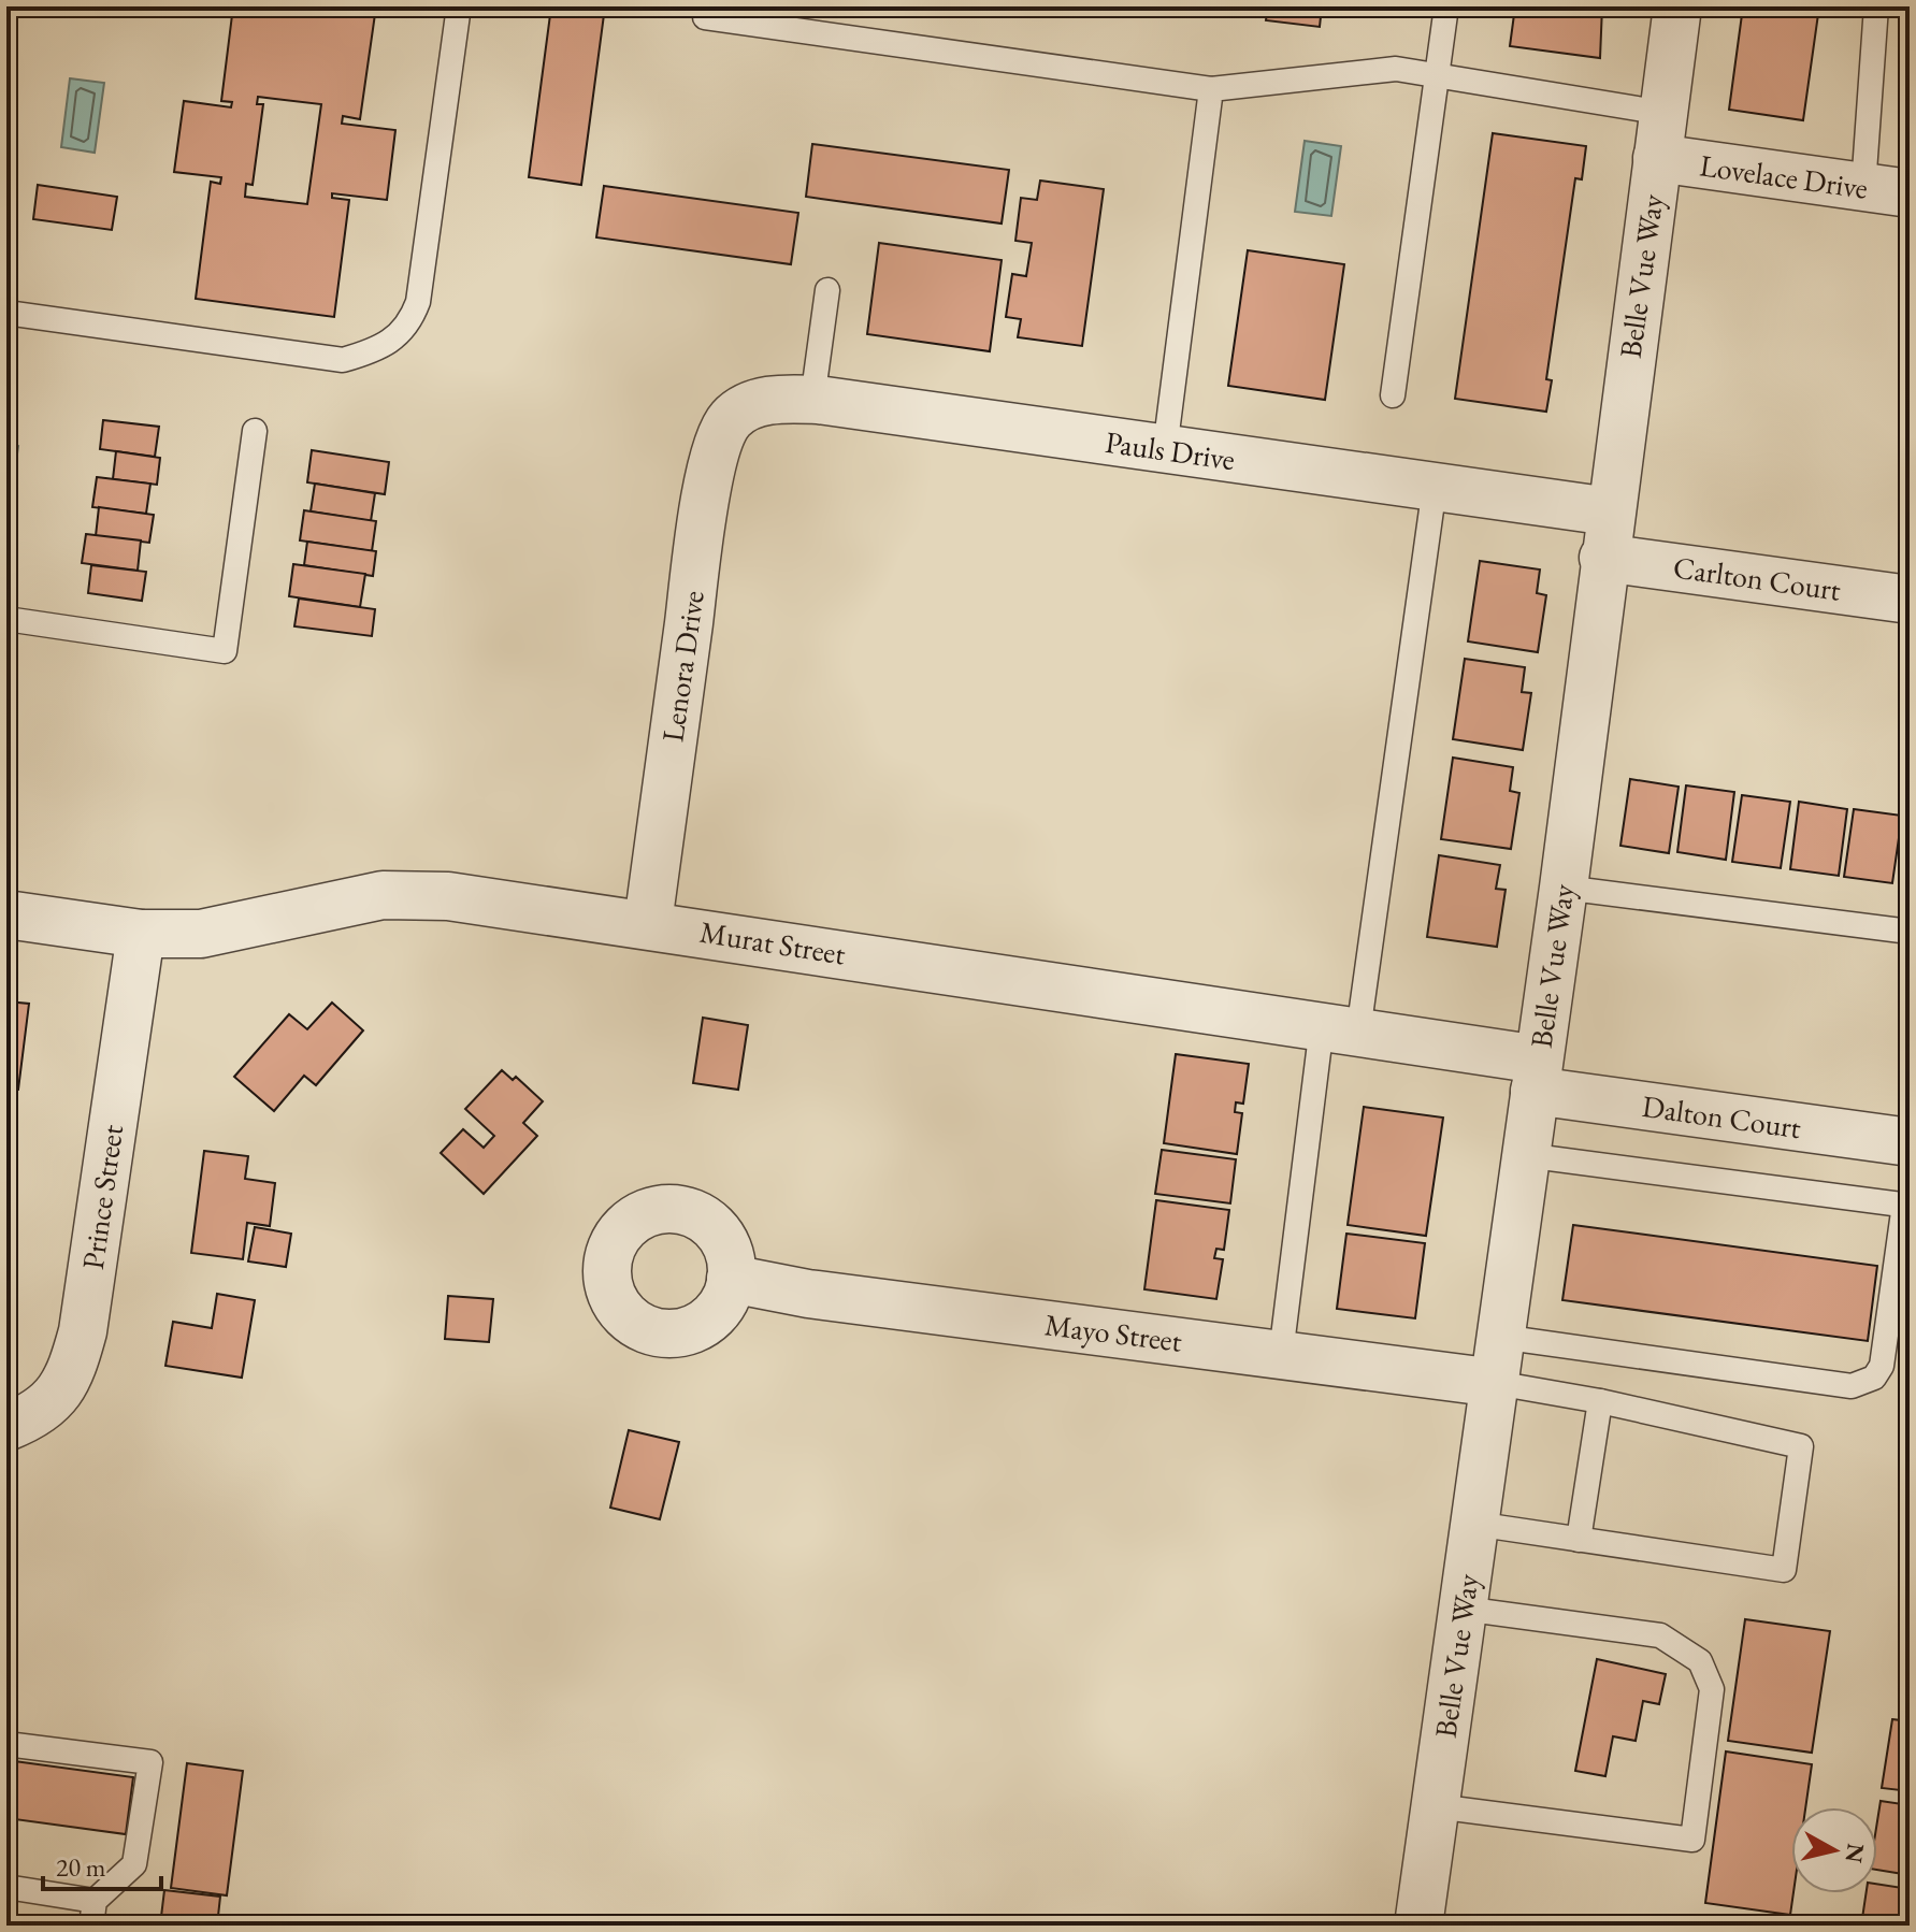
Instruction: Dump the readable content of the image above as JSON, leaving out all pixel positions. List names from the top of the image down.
{
  "streets": {
    "street": [
      "Lovelace Drive",
      "Belle Vue Way",
      "Pauls Drive",
      "Carlton Court",
      "Lenora Drive",
      "Murat Street",
      "Dalton Court",
      "Prince Street",
      "Mayo Street"
    ]
  },
  "crossings": [
    ["Lovelace Drive", "Belle Vue Way"],
    ["Belle Vue Way", "Pauls Drive"],
    ["Belle Vue Way", "Carlton Court"],
    ["Belle Vue Way", "Murat Street"],
    ["Belle Vue Way", "Dalton Court"],
    ["Belle Vue Way", "Mayo Street"],
    ["Pauls Drive", "Lenora Drive"],
    ["Lenora Drive", "Murat Street"],
    ["Murat Street", "Dalton Court"],
    ["Murat Street", "Prince Street"]
  ],
  "scale_bar": "20 m",
  "north": "right"
}
